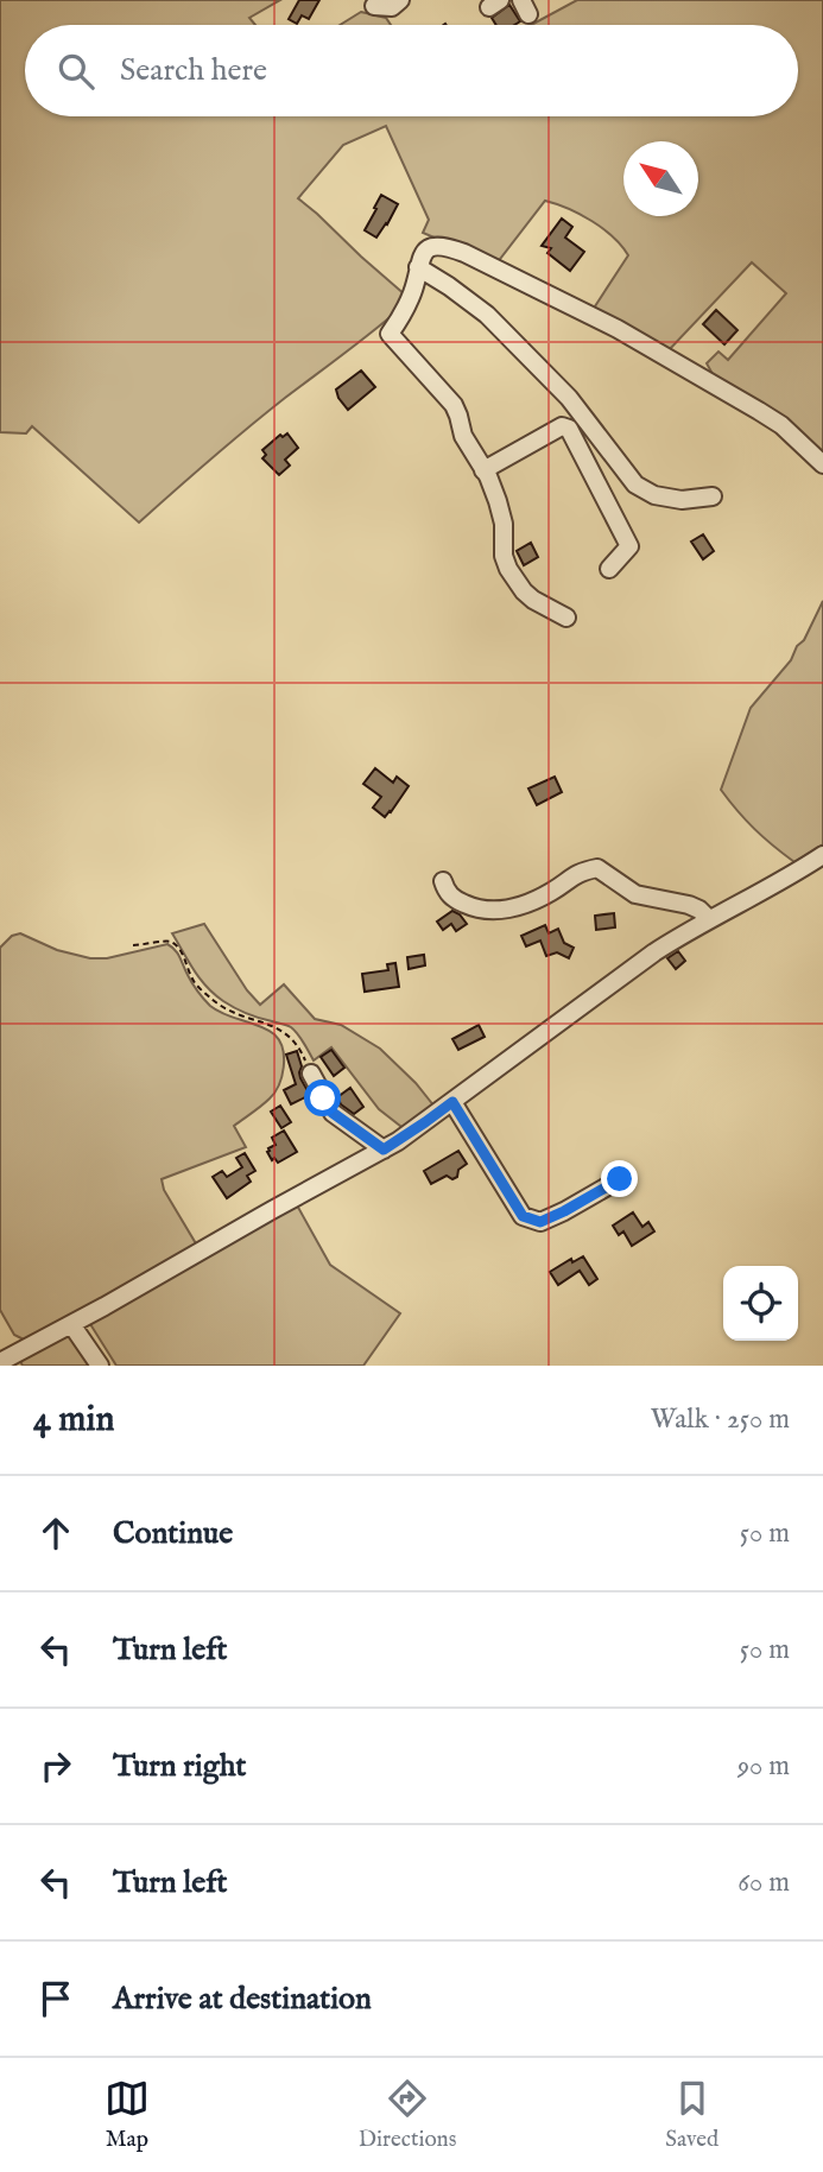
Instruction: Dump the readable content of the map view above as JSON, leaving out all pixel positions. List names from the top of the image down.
{
  "north": "top left",
  "page": {
    "search": "Search here",
    "heading": ["4 min", "Walk · 250 m"],
    "list": [
      ["Continue", "50 m"],
      ["Turn left", "50 m"],
      ["Turn right", "90 m"],
      ["Turn left", "60 m"],
      "Arrive at destination"
    ],
    "nav": ["Map", "Directions", "Saved"]
  }
}
